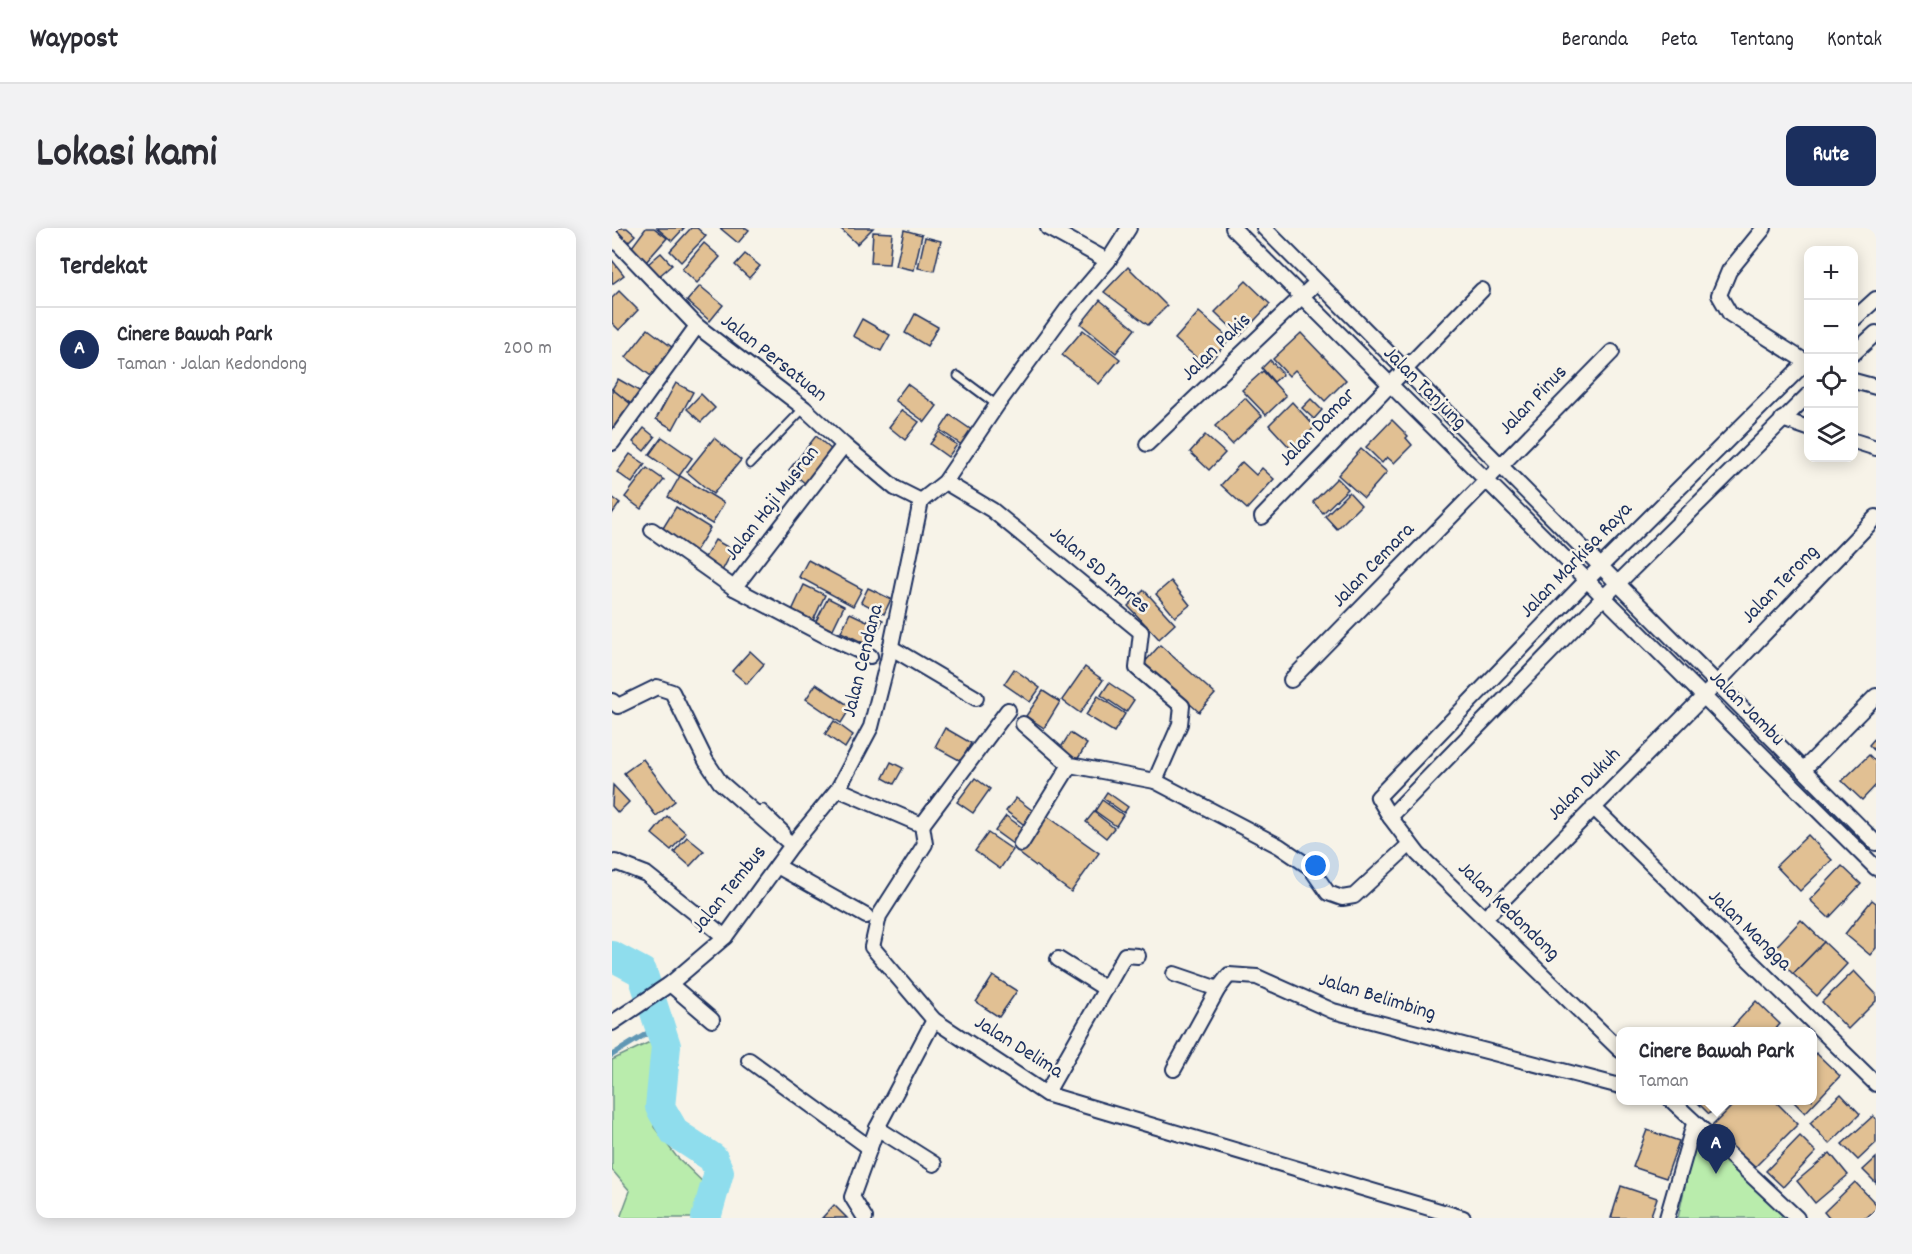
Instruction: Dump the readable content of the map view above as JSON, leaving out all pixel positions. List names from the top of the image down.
{
  "streets": {
    "street": [
      "Jalan Pakis",
      "Jalan Persatuan",
      "Jalan Tanjung",
      "Jalan Pinus",
      "Jalan Damar",
      "Jalan Haji Musran",
      "Jalan Markisa Raya",
      "Jalan Cemara",
      "Jalan SD Inpres",
      "Jalan Terong",
      "Jalan Cendana",
      "Jalan Jambu",
      "Jalan Dukuh",
      "Jalan Tembus",
      "Jalan Kedondong",
      "Jalan Mangga",
      "Jalan Belimbing",
      "Jalan Delima"
    ]
  },
  "crossings": [
    ["Jalan Pakis", "Jalan Tanjung"],
    ["Jalan Persatuan", "Jalan Haji Musran"],
    ["Jalan Persatuan", "Jalan Cendana"],
    ["Jalan Tanjung", "Jalan Pinus"],
    ["Jalan Tanjung", "Jalan Damar"],
    ["Jalan Tanjung", "Jalan Markisa Raya"],
    ["Jalan Tanjung", "Jalan Cemara"],
    ["Jalan Tanjung", "Jalan Jambu"],
    ["Jalan Pinus", "Jalan Cemara"],
    ["Jalan Markisa Raya", "Jalan Jambu"],
    ["Jalan Markisa Raya", "Jalan Kedondong"],
    ["Jalan Terong", "Jalan Jambu"],
    ["Jalan Terong", "Jalan Dukuh"],
    ["Jalan Cendana", "Jalan Tembus"],
    ["Jalan Jambu", "Jalan Dukuh"],
    ["Jalan Dukuh", "Jalan Kedondong"],
    ["Jalan Dukuh", "Jalan Mangga"]
  ],
  "page": {
    "header": "Waypost",
    "nav": [
      "Beranda",
      "Peta",
      "Tentang",
      "Kontak"
    ],
    "title": "Lokasi kami",
    "buttons": "Rute",
    "heading": "Terdekat",
    "map_buttons": ["+", "−"],
    "list": [
      {
        "mark": "A",
        "name": "Cinere Bawah Park",
        "note": "Taman · Jalan Kedondong",
        "value": "200 m"
      }
    ],
    "popup": ["Cinere Bawah Park", "Taman"],
    "pins": "A"
  }
}
